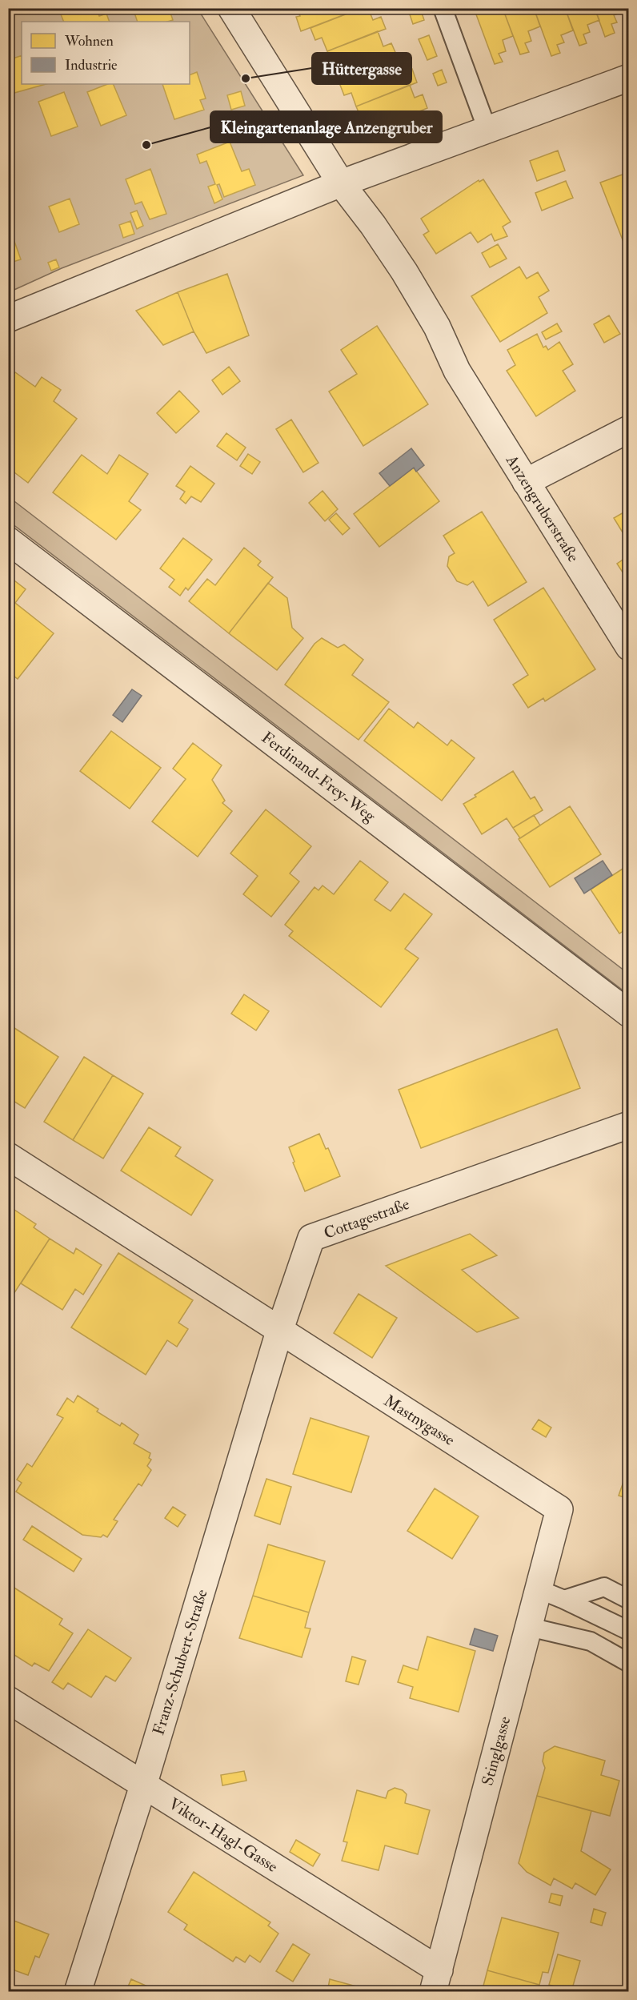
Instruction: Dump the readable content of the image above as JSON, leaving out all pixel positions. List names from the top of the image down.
{
  "streets": {
    "street": [
      "Anzengruberstraße",
      "Ferdinand-Frey-Weg",
      "Cottagestraße",
      "Mastnygasse",
      "Franz-Schubert-Straße",
      "Stinglgasse",
      "Viktor-Hagl-Gasse"
    ]
  },
  "crossings": [
    ["Cottagestraße", "Mastnygasse"],
    ["Cottagestraße", "Franz-Schubert-Straße"],
    ["Mastnygasse", "Franz-Schubert-Straße"],
    ["Mastnygasse", "Stinglgasse"],
    ["Franz-Schubert-Straße", "Viktor-Hagl-Gasse"],
    ["Stinglgasse", "Viktor-Hagl-Gasse"]
  ],
  "places": ["Hüttergasse", "Kleingartenanlage Anzengruber"],
  "legend": ["Wohnen", "Industrie"]
}
